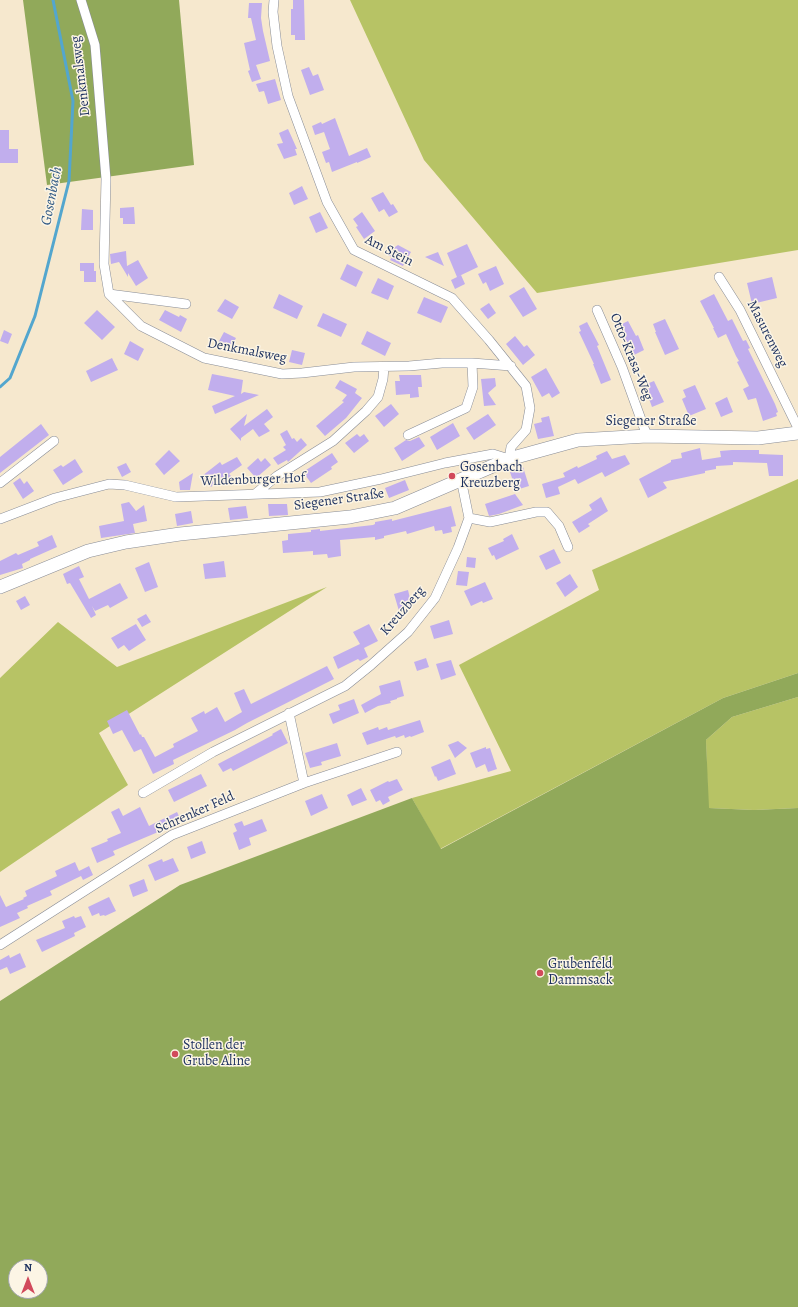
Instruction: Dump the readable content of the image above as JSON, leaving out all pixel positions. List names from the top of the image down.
{
  "streets": {
    "main road": ["Siegener Straße"],
    "street": [
      "Denkmalsweg",
      "Am Stein",
      "Masurenweg",
      "Otto-Krasa-Weg",
      "Wildenburger Hof",
      "Kreuzberg",
      "Schrenker Feld"
    ]
  },
  "crossings": [
    ["Denkmalsweg", "Am Stein"],
    ["Am Stein", "Siegener Straße"],
    ["Am Stein", "Wildenburger Hof"],
    ["Otto-Krasa-Weg", "Siegener Straße"],
    ["Siegener Straße", "Wildenburger Hof"]
  ],
  "water": ["Gosenbach"],
  "places": ["Gosenbach Kreuzberg", "Grubenfeld Dammsack", "Stollen der Grube Aline"],
  "north": "top"
}
